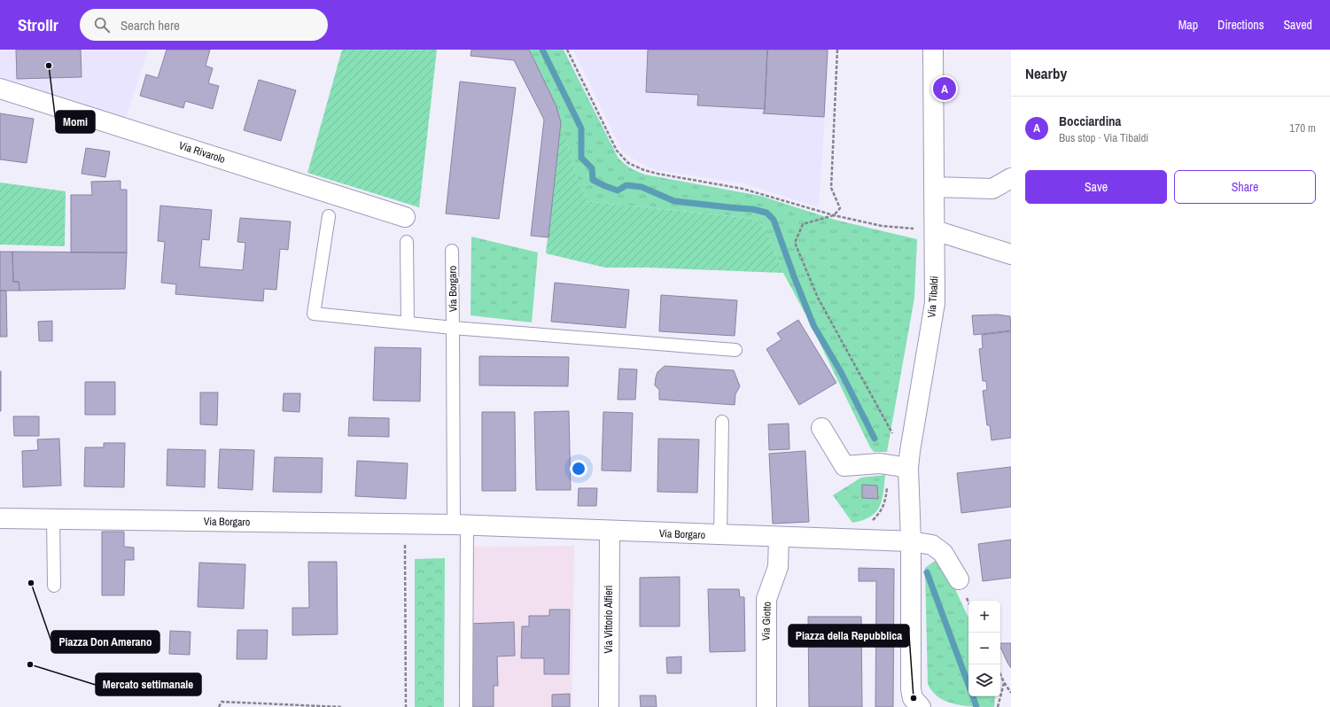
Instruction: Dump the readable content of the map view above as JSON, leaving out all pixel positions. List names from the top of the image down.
{
  "streets": {
    "street": [
      "Via Rivarolo",
      "Via Borgaro",
      "Via Tibaldi",
      "Via Vittorio Alfieri",
      "Via Giotto"
    ]
  },
  "crossings": [
    ["Via Borgaro", "Via Tibaldi"],
    ["Via Borgaro", "Via Vittorio Alfieri"],
    ["Via Borgaro", "Via Giotto"]
  ],
  "places": [
    "Momi",
    "Piazza Don Amerano",
    "Mercato settimanale",
    "Piazza della Repubblica"
  ],
  "page": {
    "header": "Strollr",
    "search": "Search here",
    "nav": ["Map", "Directions", "Saved"],
    "heading": "Nearby",
    "pins": "A",
    "list": [
      {
        "mark": "A",
        "name": "Bocciardina",
        "note": "Bus stop · Via Tibaldi",
        "value": "170 m"
      }
    ],
    "buttons": ["Save", "Share"],
    "map_buttons": ["+", "−"]
  }
}
